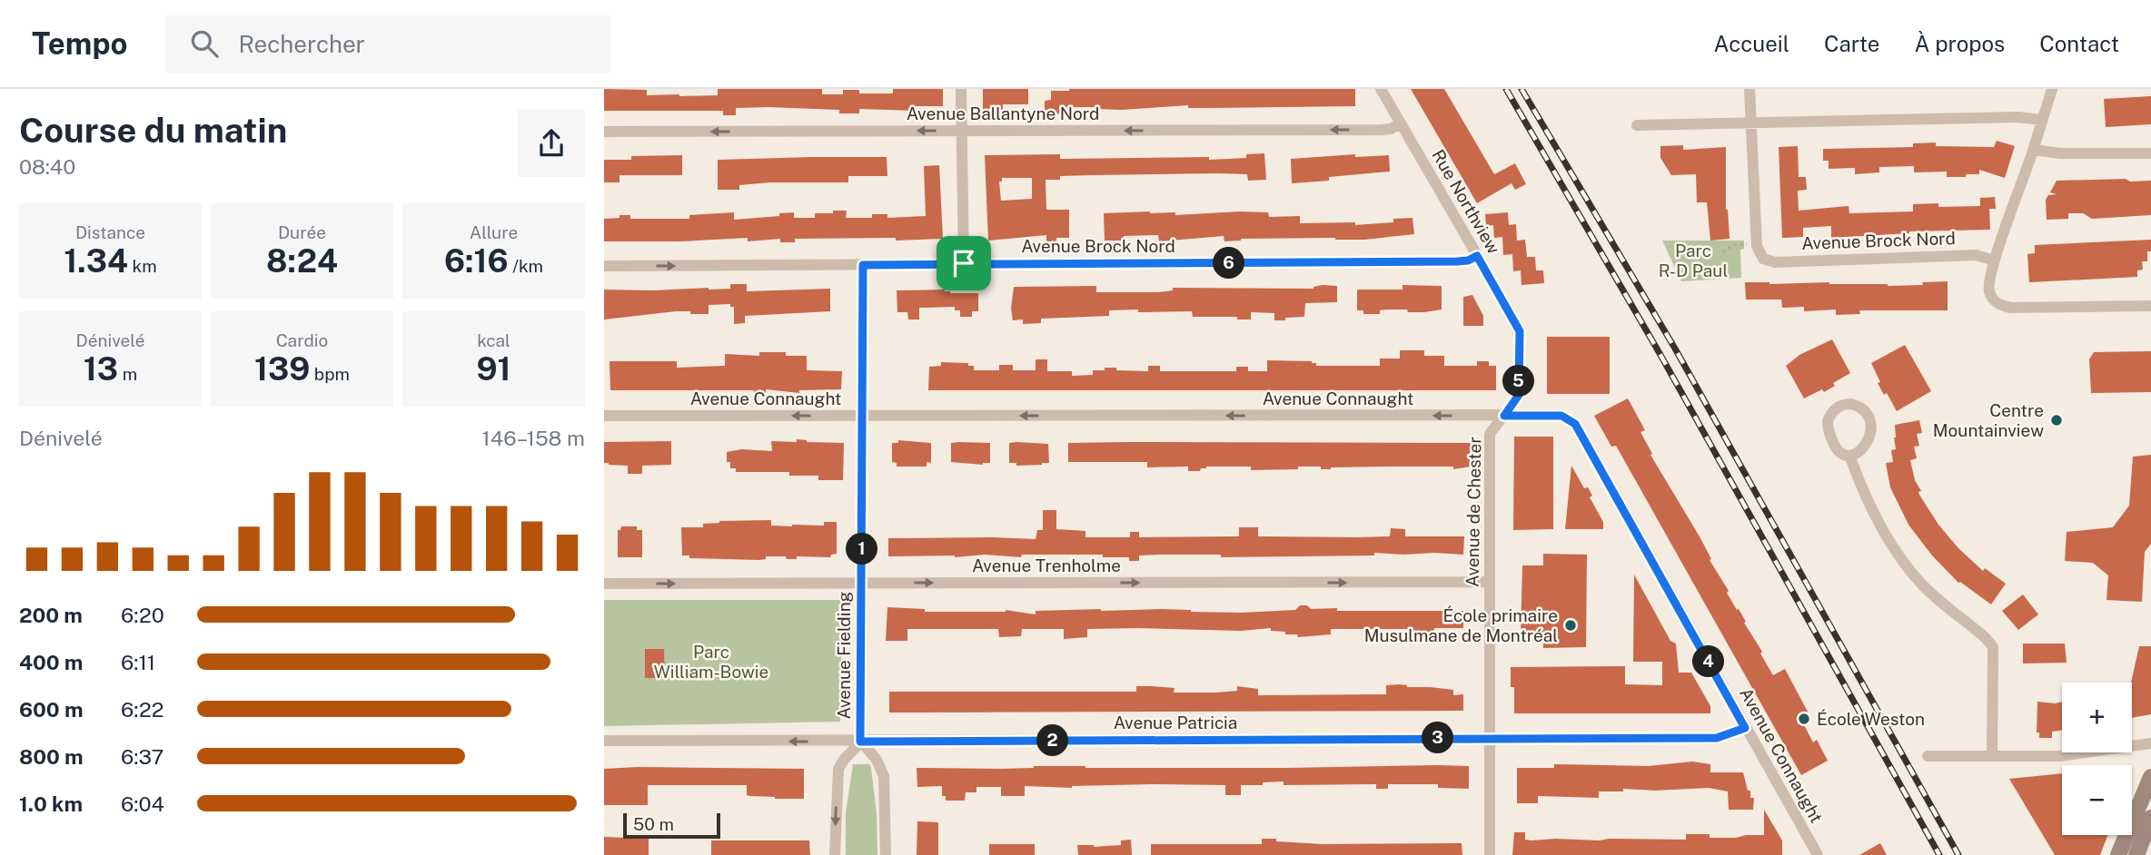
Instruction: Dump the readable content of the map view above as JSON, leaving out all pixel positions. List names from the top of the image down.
{
  "streets": {
    "street": [
      "Avenue Ballantyne Nord",
      "Rue Northview",
      "Avenue Brock Nord",
      "Avenue Connaught",
      "Avenue de Chester",
      "Avenue Trenholme",
      "Avenue Fielding",
      "Avenue Patricia"
    ]
  },
  "crossings": [
    ["Avenue Ballantyne Nord", "Rue Northview"],
    ["Rue Northview", "Avenue Brock Nord"],
    ["Rue Northview", "Avenue de Chester"],
    ["Avenue Brock Nord", "Avenue Fielding"],
    ["Avenue Connaught", "Avenue de Chester"],
    ["Avenue Connaught", "Avenue Fielding"],
    ["Avenue Connaught", "Avenue Patricia"],
    ["Avenue de Chester", "Avenue Trenholme"],
    ["Avenue de Chester", "Avenue Patricia"],
    ["Avenue Trenholme", "Avenue Fielding"],
    ["Avenue Fielding", "Avenue Patricia"]
  ],
  "one_way": ["Avenue Ballantyne Nord", "Avenue Connaught", "Avenue Trenholme"],
  "parks": ["Parc R-D Paul", "Parc William-Bowie"],
  "places": ["Centre Mountainview", "École primaire Musulmane de Montréal", "École Weston"],
  "scale_bar": "50 m",
  "page": {
    "header": "Tempo",
    "search": "Rechercher",
    "nav": [
      "Accueil",
      "Carte",
      "À propos",
      "Contact"
    ],
    "heading": ["Course du matin", "08:40"],
    "stats": [
      ["Distance", "1.34 km"],
      ["Durée", "8:24"],
      ["Allure", "6:16 /km"],
      ["Dénivelé", "13 m"],
      ["Cardio", "139 bpm"],
      ["kcal", "91"]
    ],
    "pins": [
      "6",
      "5",
      "1",
      "4",
      "3",
      "2"
    ],
    "chart": ["Dénivelé", "146–158 m"],
    "list": [
      {
        "name": "200 m",
        "note": "6:20"
      },
      {
        "name": "400 m",
        "note": "6:11"
      },
      {
        "name": "600 m",
        "note": "6:22"
      },
      {
        "name": "800 m",
        "note": "6:37"
      },
      {
        "name": "1.0 km",
        "note": "6:04"
      }
    ],
    "map_buttons": ["+", "−"],
    "scale": "50 m"
  }
}
